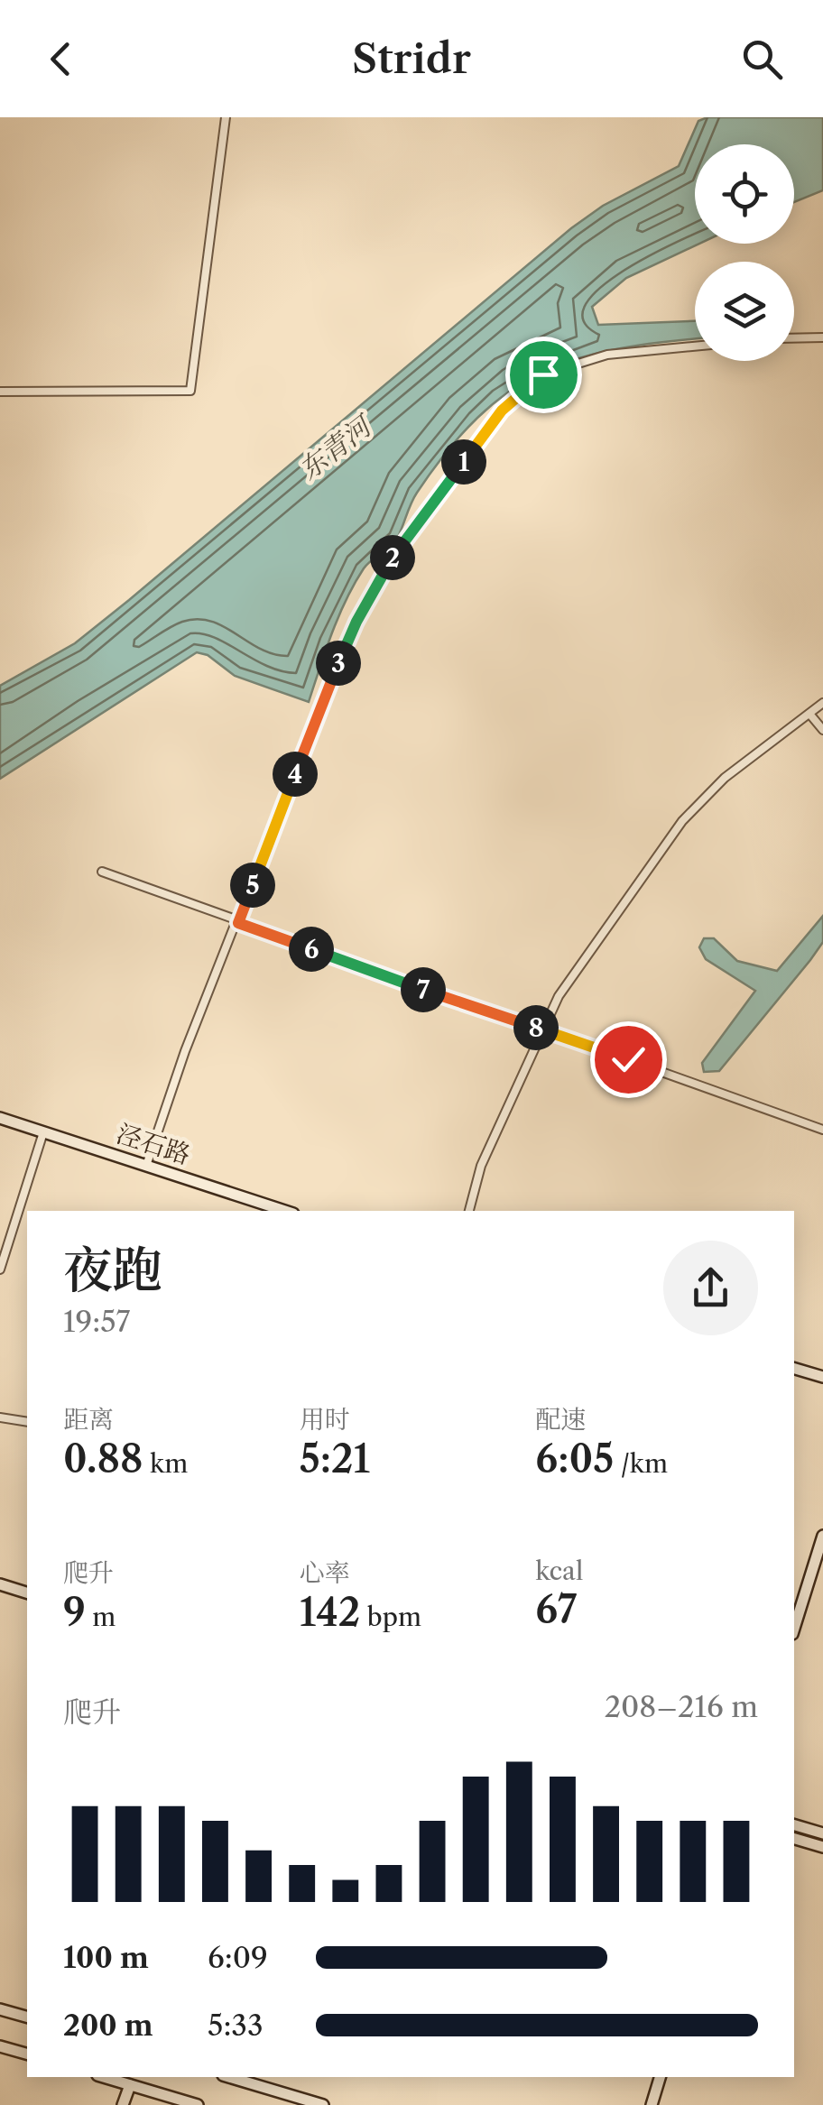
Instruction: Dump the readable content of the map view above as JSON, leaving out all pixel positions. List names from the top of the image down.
{
  "streets": {
    "street": ["泾石路"]
  },
  "water": ["东青河"],
  "page": {
    "header": "Stridr",
    "pins": [
      "1",
      "2",
      "3",
      "4",
      "5",
      "6",
      "7",
      "8"
    ],
    "heading": ["夜跑", "19:57"],
    "stats": [
      ["距离", "0.88 km"],
      ["用时", "5:21"],
      ["配速", "6:05 /km"],
      ["爬升", "9 m"],
      ["心率", "142 bpm"],
      ["kcal", "67"]
    ],
    "chart": ["爬升", "208–216 m"],
    "list": [
      {
        "name": "100 m",
        "note": "6:09"
      },
      {
        "name": "200 m",
        "note": "5:33"
      }
    ]
  }
}
